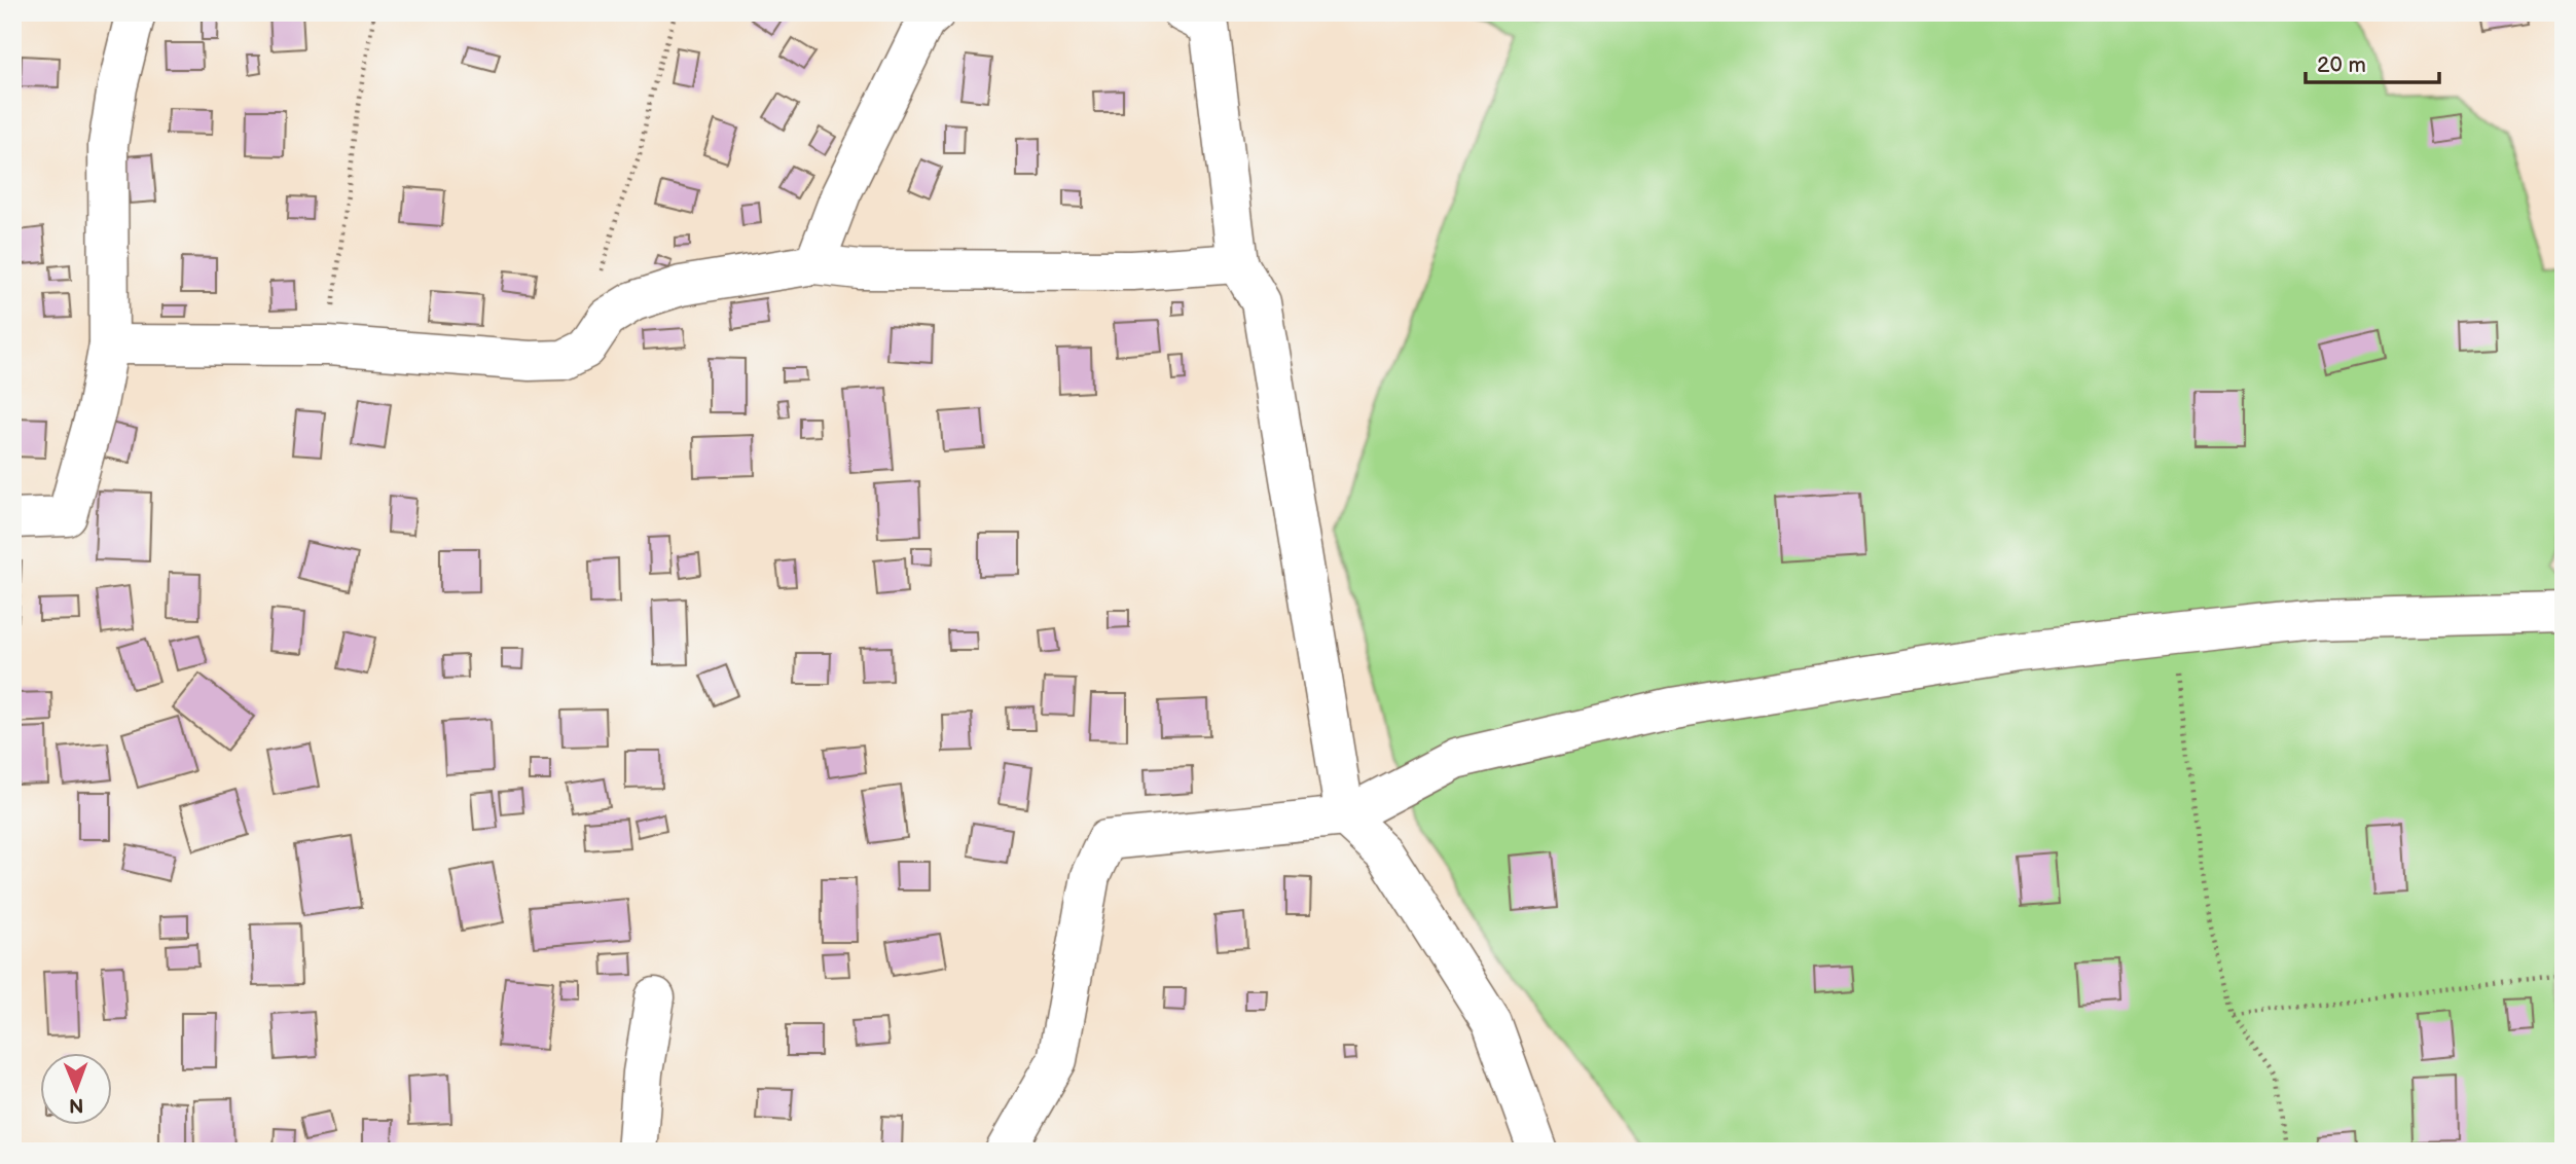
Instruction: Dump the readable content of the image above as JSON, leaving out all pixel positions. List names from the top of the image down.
{
  "scale_bar": "20 m",
  "north": "bottom"
}
